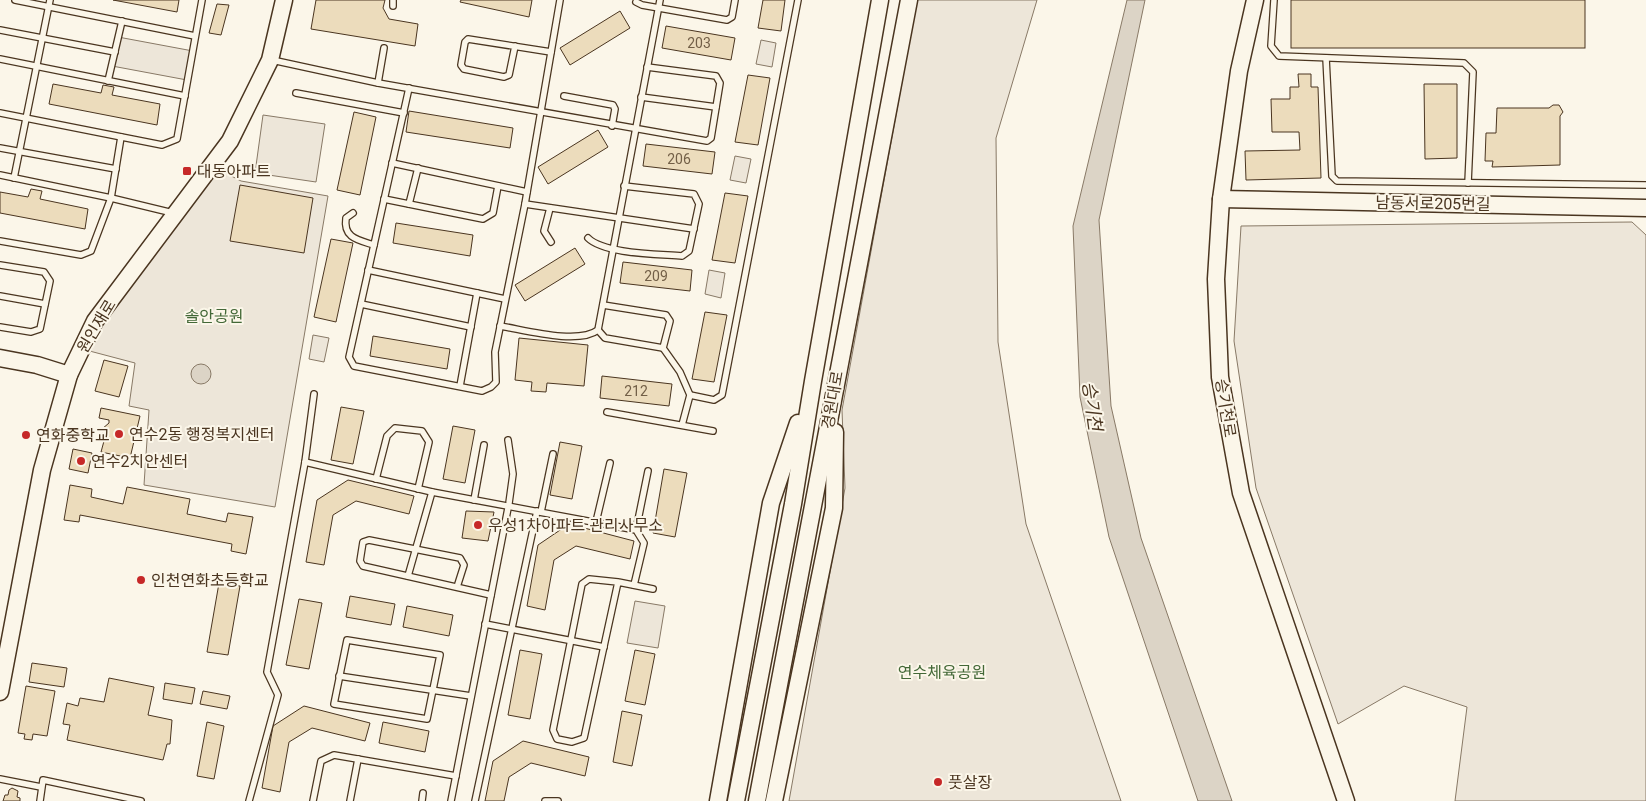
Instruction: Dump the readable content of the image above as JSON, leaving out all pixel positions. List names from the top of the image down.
{
  "streets": {
    "main road": [
      "남동서로205번길",
      "원인재로",
      "경원대로",
      "승기천로"
    ]
  },
  "crossings": [
    ["남동서로205번길", "승기천로"]
  ],
  "water": ["승기천"],
  "parks": ["솔안공원", "연수체육공원"],
  "places": {
    "transit": ["대동아파트"],
    "other": [
      "연수2동 행정복지센터",
      "연화중학교",
      "연수2치안센터",
      "우성1차아파트 관리사무소",
      "인천연화초등학교",
      "풋살장"
    ]
  },
  "house_numbers": [
    "203",
    "206",
    "209",
    "212"
  ]
}
